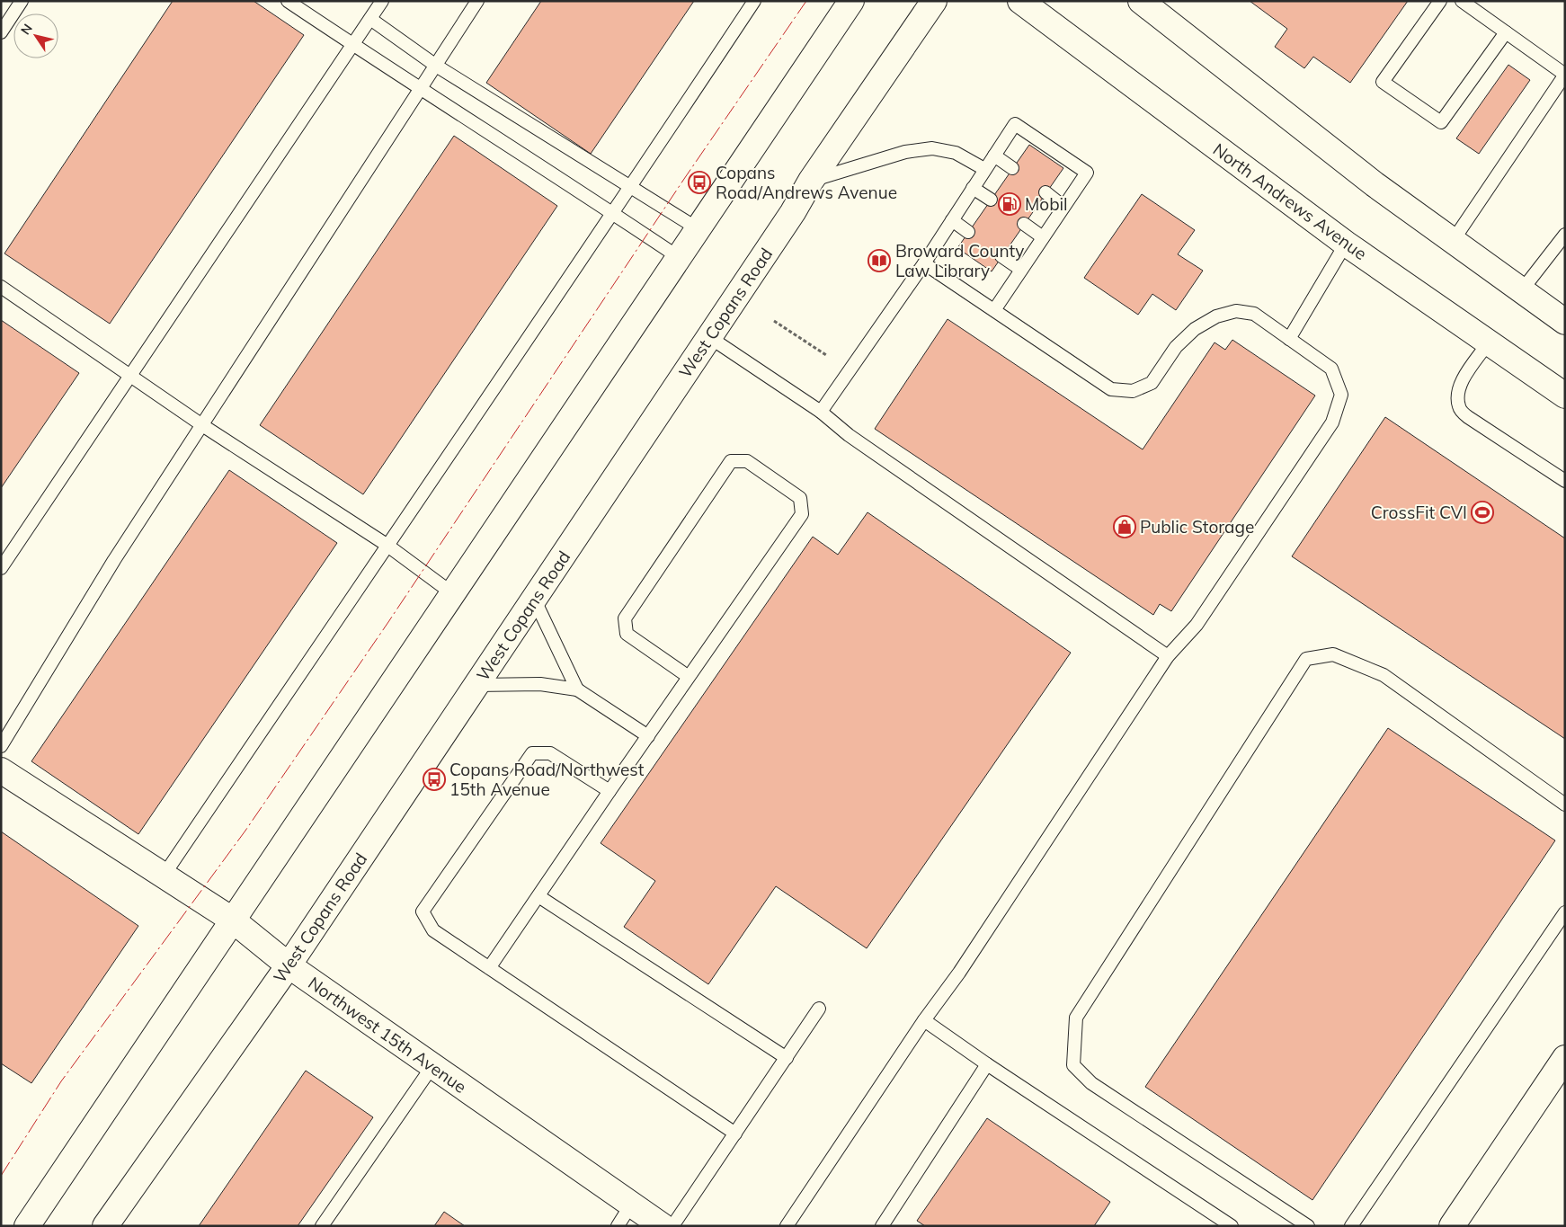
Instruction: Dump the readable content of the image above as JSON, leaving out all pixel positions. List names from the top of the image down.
{
  "streets": {
    "main road": ["North Andrews Avenue", "West Copans Road", "Northwest 15th Avenue"]
  },
  "crossings": [
    ["West Copans Road", "Northwest 15th Avenue"]
  ],
  "places": {
    "bus stop": ["Copans Road/Andrews Avenue", "Copans Road/Northwest 15th Avenue"],
    "fuel station": ["Mobil"],
    "library": ["Broward County Law Library"],
    "sports": ["CrossFit CVI"],
    "shop": ["Public Storage"]
  },
  "north": "top left"
}
